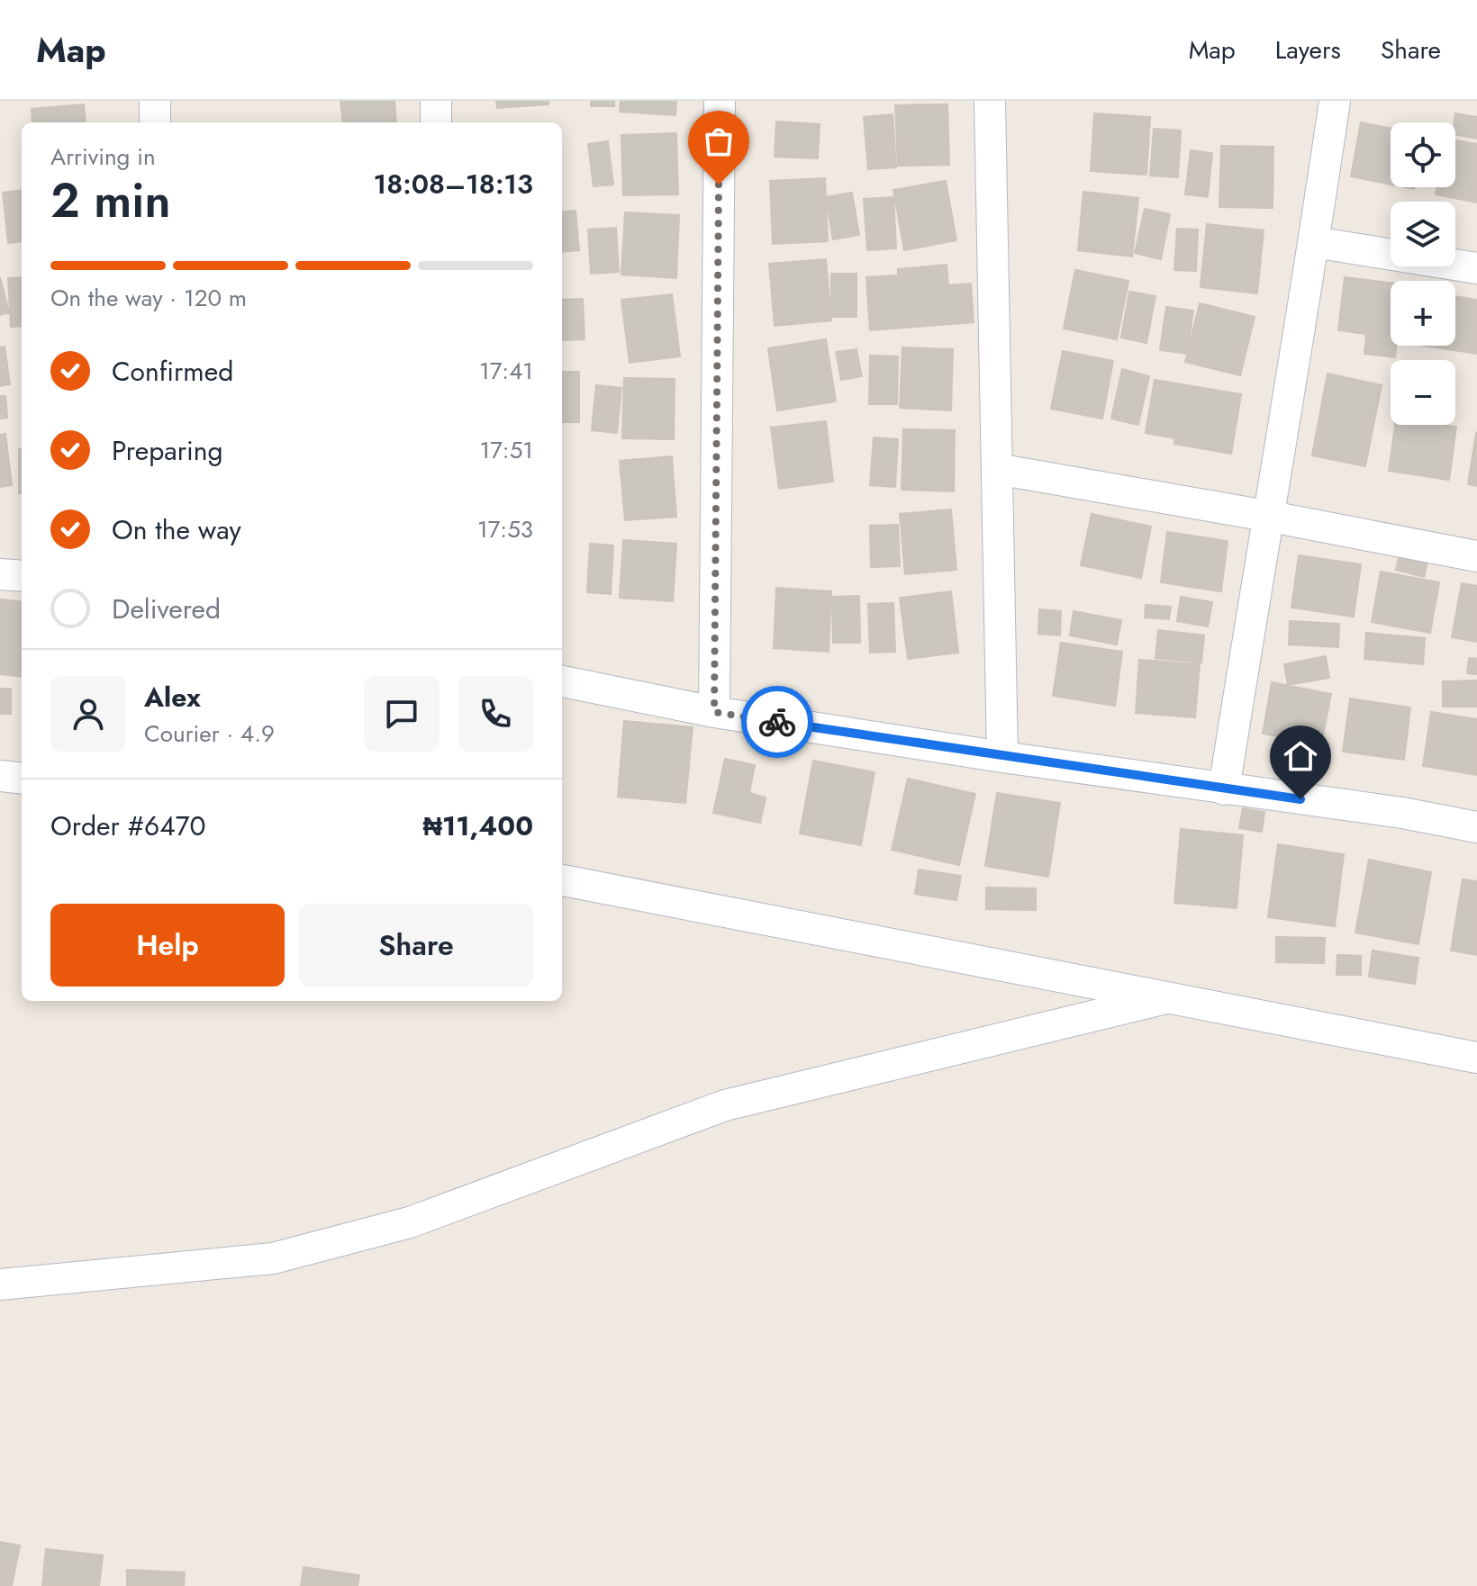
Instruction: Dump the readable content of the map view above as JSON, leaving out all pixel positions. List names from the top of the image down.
{
  "page": {
    "header": "Map",
    "nav": ["Map", "Layers", "Share"],
    "map_buttons": ["+", "−"],
    "heading": ["2 min", "Arriving in", "18:08–18:13"],
    "panel": [
      "Alex",
      "Courier · 4.9",
      "Order #6470",
      "₦11,400"
    ],
    "bar": "On the way · 120 m",
    "list": [
      ["Confirmed", "17:41"],
      ["Preparing", "17:51"],
      ["On the way", "17:53"],
      "Delivered"
    ],
    "buttons": ["Help", "Share"]
  }
}
